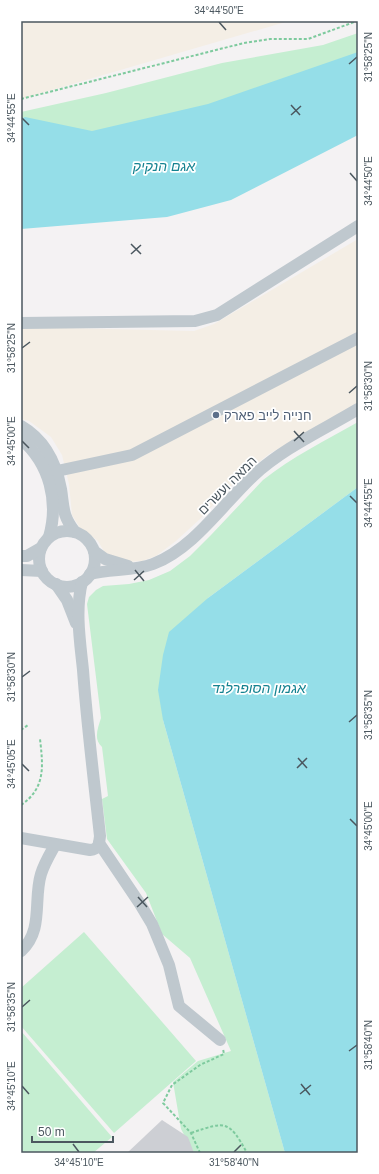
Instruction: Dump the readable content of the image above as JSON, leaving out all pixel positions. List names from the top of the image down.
{
  "streets": {
    "street": ["המאה ועשרים"]
  },
  "water": ["אגם הנקיק", "אגמון הסופרלנד"],
  "places": ["חנייה לייב פארק"],
  "scale_bar": "50 m",
  "coordinates": [
    "34°44'50\"E",
    "31°58'25\"N",
    "34°44'55\"E",
    "31°58'30\"N",
    "34°45'00\"E",
    "31°58'35\"N",
    "34°45'05\"E",
    "31°58'40\"N",
    "34°45'10\"E"
  ]
}
